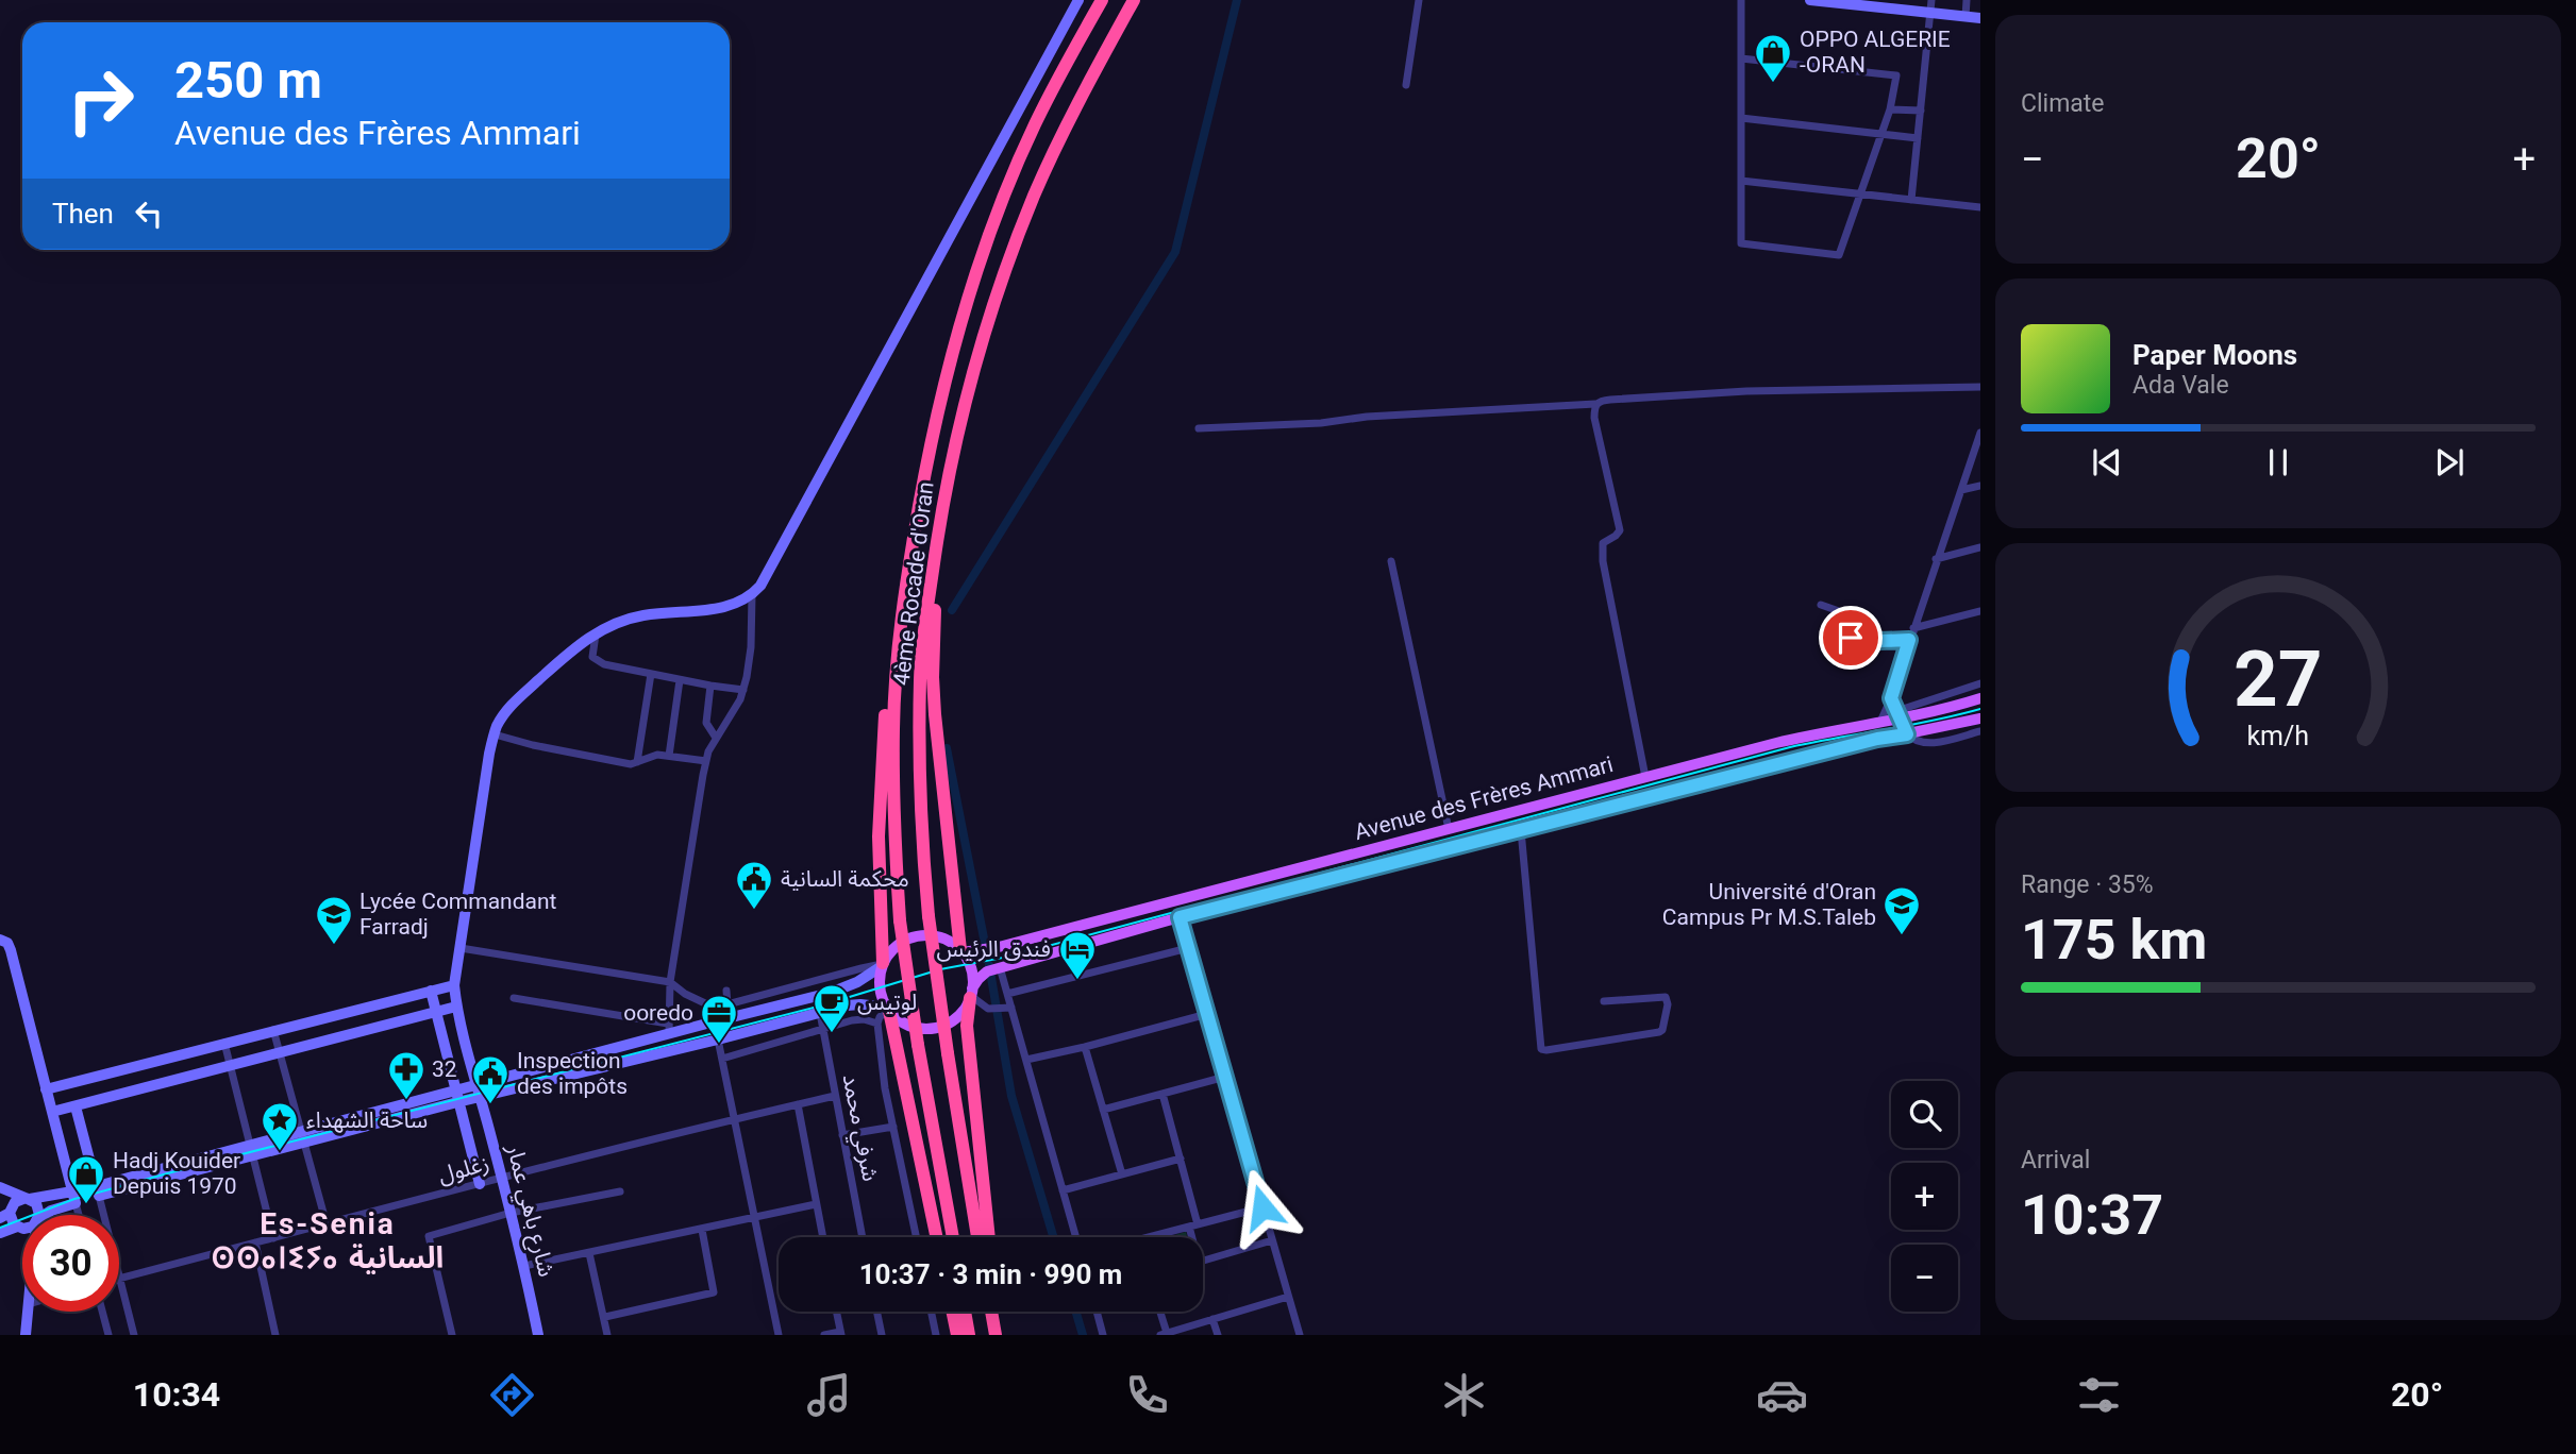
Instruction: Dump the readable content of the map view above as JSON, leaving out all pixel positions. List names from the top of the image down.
{
  "streets": {
    "highway": ["4ème Rocade d'Oran"],
    "main road": ["Avenue des Frères Ammari", "شارع باهي عمار"],
    "street": ["شرفي محمد", "زغلول"]
  },
  "crossings": [
    ["شرفي محمد", "زغلول"],
    ["زغلول", "شارع باهي عمار"]
  ],
  "districts": ["Es-Senia ⵙⵙⴰⵏⵉⵢⴰ السانية"],
  "places": {
    "shop": ["OPPO ALGERIE -ORAN", "Hadj Kouider Depuis 1970"],
    "public building": ["محكمة السانية", "Inspection des impôts"],
    "school or university": ["Université d'Oran Campus Pr M.S.Taleb", "Lycée Commandant Farradj"],
    "hotel": ["فندق الرئيس"],
    "cafe": ["لوتيس"],
    "office": ["ooredo"],
    "pharmacy": ["32"],
    "place": ["ساحة الشهداء"]
  },
  "page": {
    "tile": [
      "Climate",
      ["Range · 35%", "175 km"],
      ["Arrival", "10:37"]
    ],
    "turn": ["250 m", "Avenue des Frères Ammari"],
    "heat": ["−", "20°", "+"],
    "then": "Then",
    "song": ["Paper Moons", "Ada Vale"],
    "map_buttons": ["+", "−"],
    "limit": "30",
    "trip": "10:37 · 3 min · 990 m",
    "tabs": ["10:34", "20°"],
    "gauge": ["27", "km/h"]
  }
}
